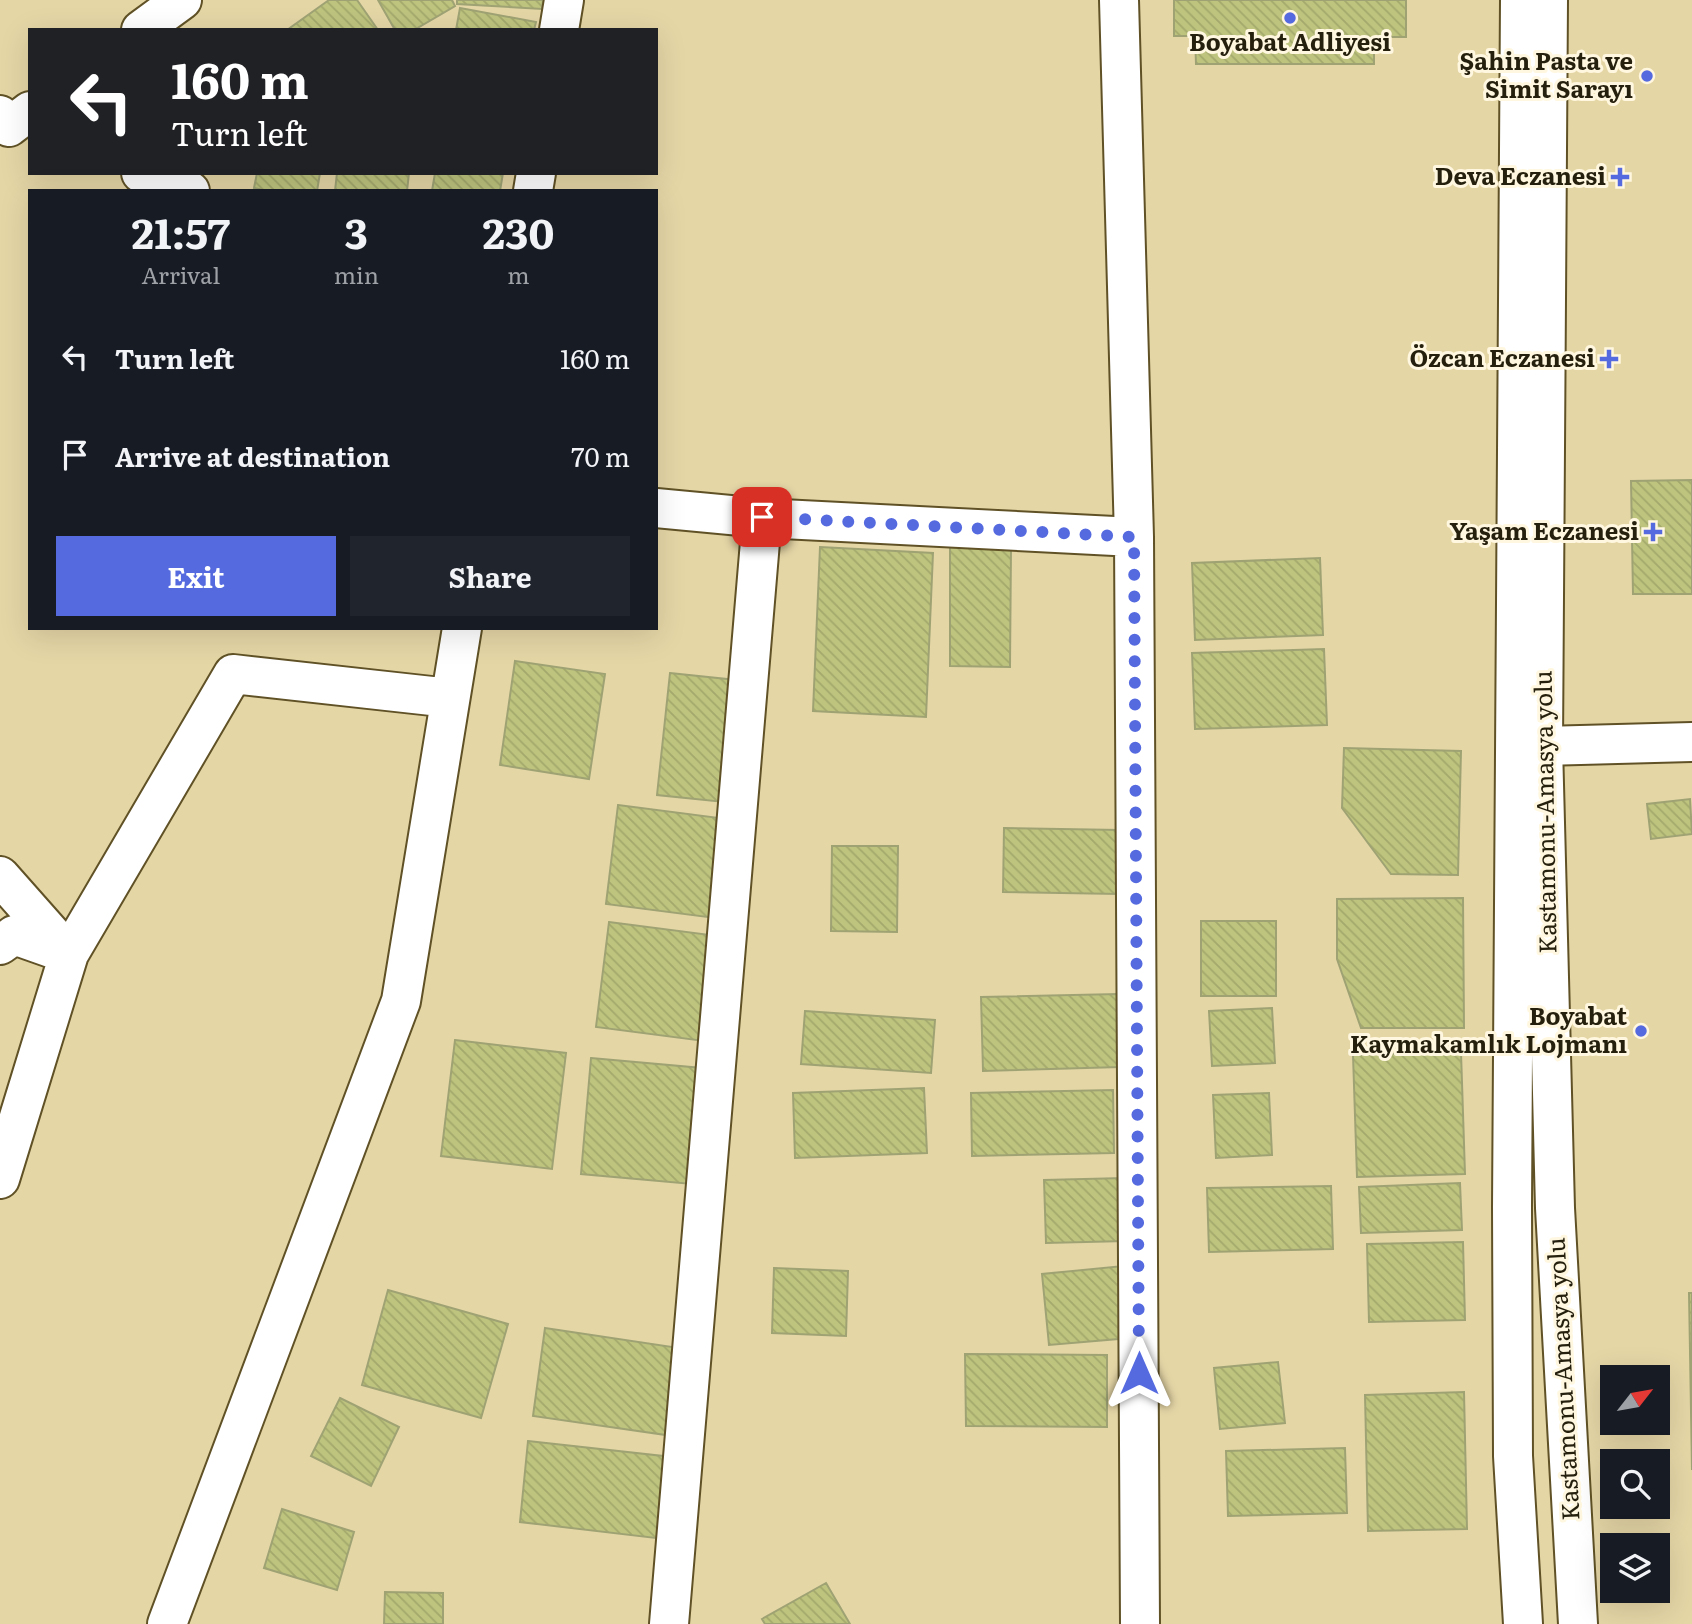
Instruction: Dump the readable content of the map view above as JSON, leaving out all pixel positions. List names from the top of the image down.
{
  "streets": {
    "street": ["Kastamonu-Amasya yolu"]
  },
  "places": {
    "other": ["Boyabat Adliyesi", "Şahin Pasta ve Simit Sarayı", "Boyabat Kaymakamlık Lojmanı"],
    "health": ["Deva Eczanesi", "Özcan Eczanesi", "Yaşam Eczanesi"]
  },
  "north": "top right",
  "page": {
    "turn": ["160 m", "Turn left"],
    "eta": [
      "21:57",
      "Arrival",
      "3",
      "min",
      "230",
      "m"
    ],
    "list": [
      {
        "name": "Turn left",
        "value": "160 m"
      },
      {
        "name": "Arrive at destination",
        "value": "70 m"
      }
    ],
    "buttons": ["Exit", "Share"]
  }
}
